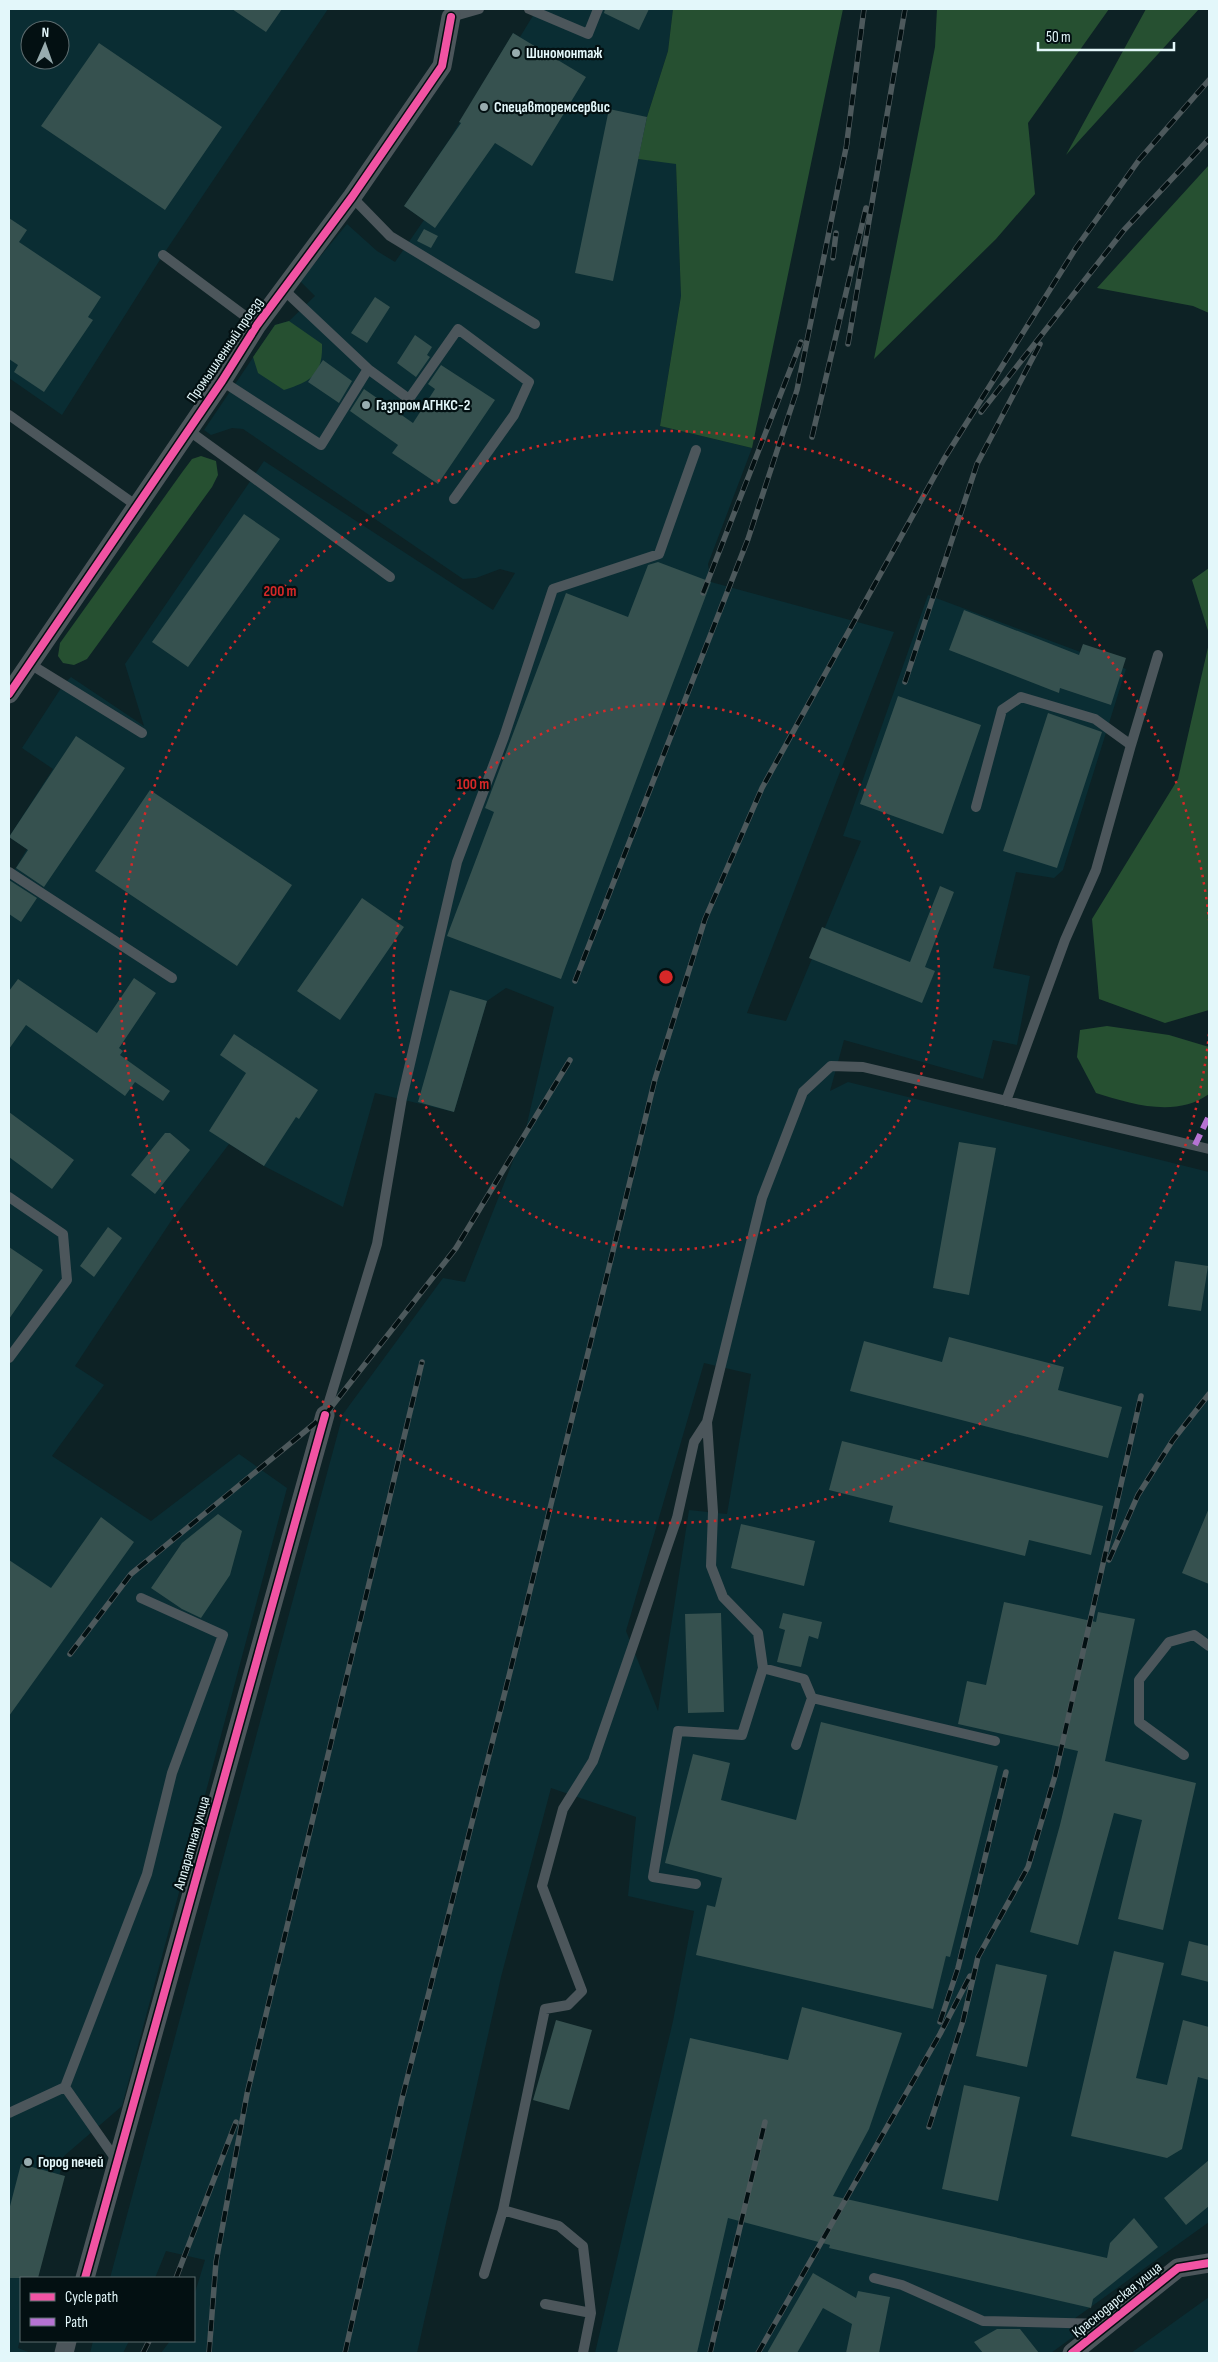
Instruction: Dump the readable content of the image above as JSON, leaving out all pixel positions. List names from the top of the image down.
{
  "streets": {
    "street": ["Промышленный проезд", "Аппаратная улица", "Краснодарская улица"]
  },
  "places": [
    "Шиномонтаж",
    "Спецавторемсервис",
    "Газпром АГНКС-2",
    "Город печей"
  ],
  "legend": ["Cycle path", "Path"],
  "scale_bar": "50 m",
  "north": "top",
  "rings": ["200 m", "100 m"]
}
